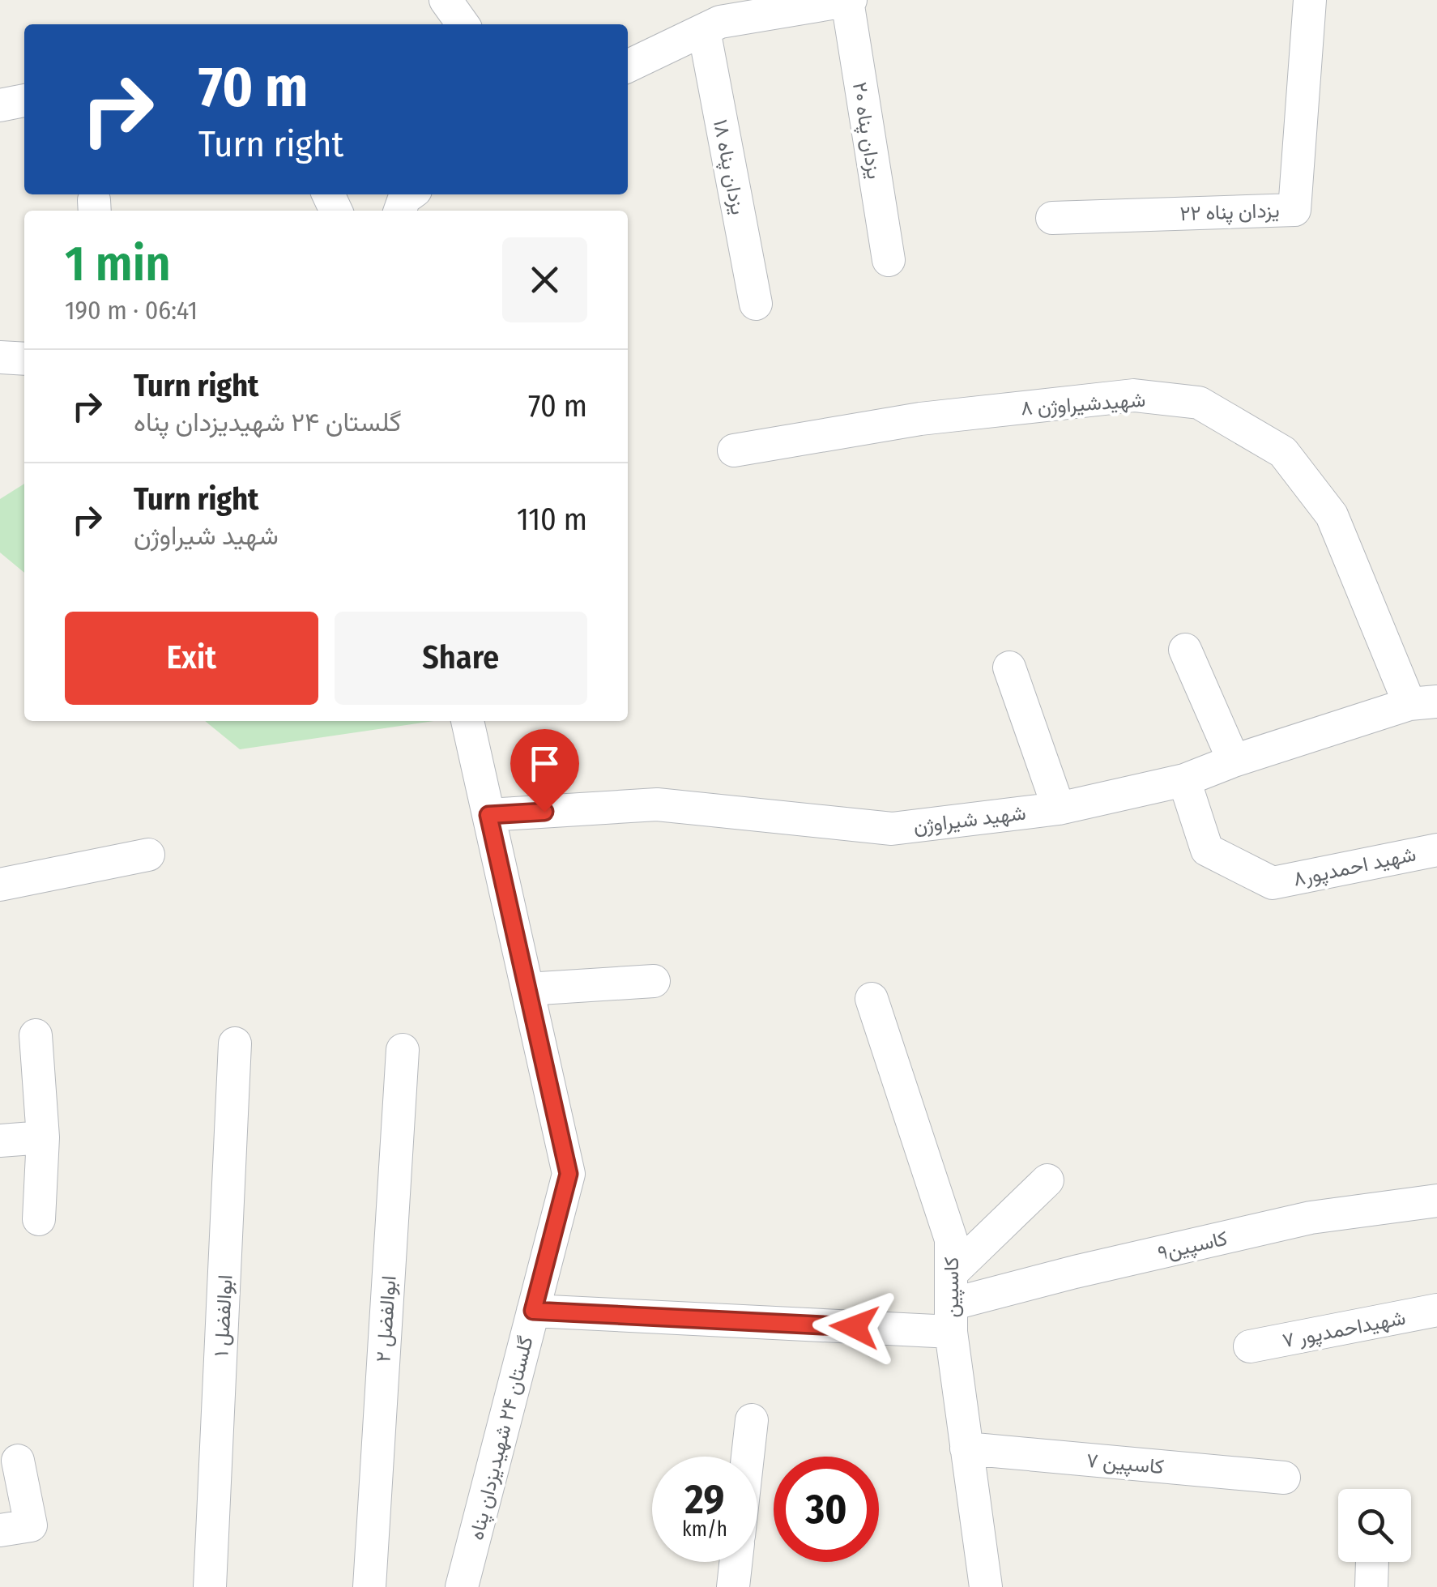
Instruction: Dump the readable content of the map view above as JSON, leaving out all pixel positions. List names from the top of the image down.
{
  "streets": {
    "street": [
      "یزدان پناه ۲۰",
      "یزدان پناه ۱۸",
      "یزدان پناه ۲۲",
      "شهیدشیراوژن ۸",
      "شهید شیراوژن",
      "شهید احمدپور۸",
      "کاسپین۹",
      "کاسپین",
      "ابوالفضل ۱",
      "ابوالفضل ۲",
      "شهیداحمدپور ۷",
      "گلستان ۲۴ شهیدیزدان پناه",
      "کاسپین ۷"
    ]
  },
  "crossings": [
    ["شهیدشیراوژن ۸", "شهید شیراوژن"],
    ["شهید شیراوژن", "شهید احمدپور۸"],
    ["شهید شیراوژن", "گلستان ۲۴ شهیدیزدان پناه"],
    ["کاسپین۹", "کاسپین"],
    ["کاسپین۹", "گلستان ۲۴ شهیدیزدان پناه"],
    ["کاسپین", "کاسپین ۷"]
  ],
  "page": {
    "turn": ["70 m", "Turn right"],
    "heading": ["1 min", "190 m · 06:41"],
    "list": [
      {
        "name": "Turn right",
        "note": "گلستان ۲۴ شهیدیزدان پناه",
        "value": "70 m"
      },
      {
        "name": "Turn right",
        "note": "شهید شیراوژن",
        "value": "110 m"
      }
    ],
    "buttons": ["Exit", "Share"],
    "speed": "29 km/h",
    "limit": "30"
  }
}
